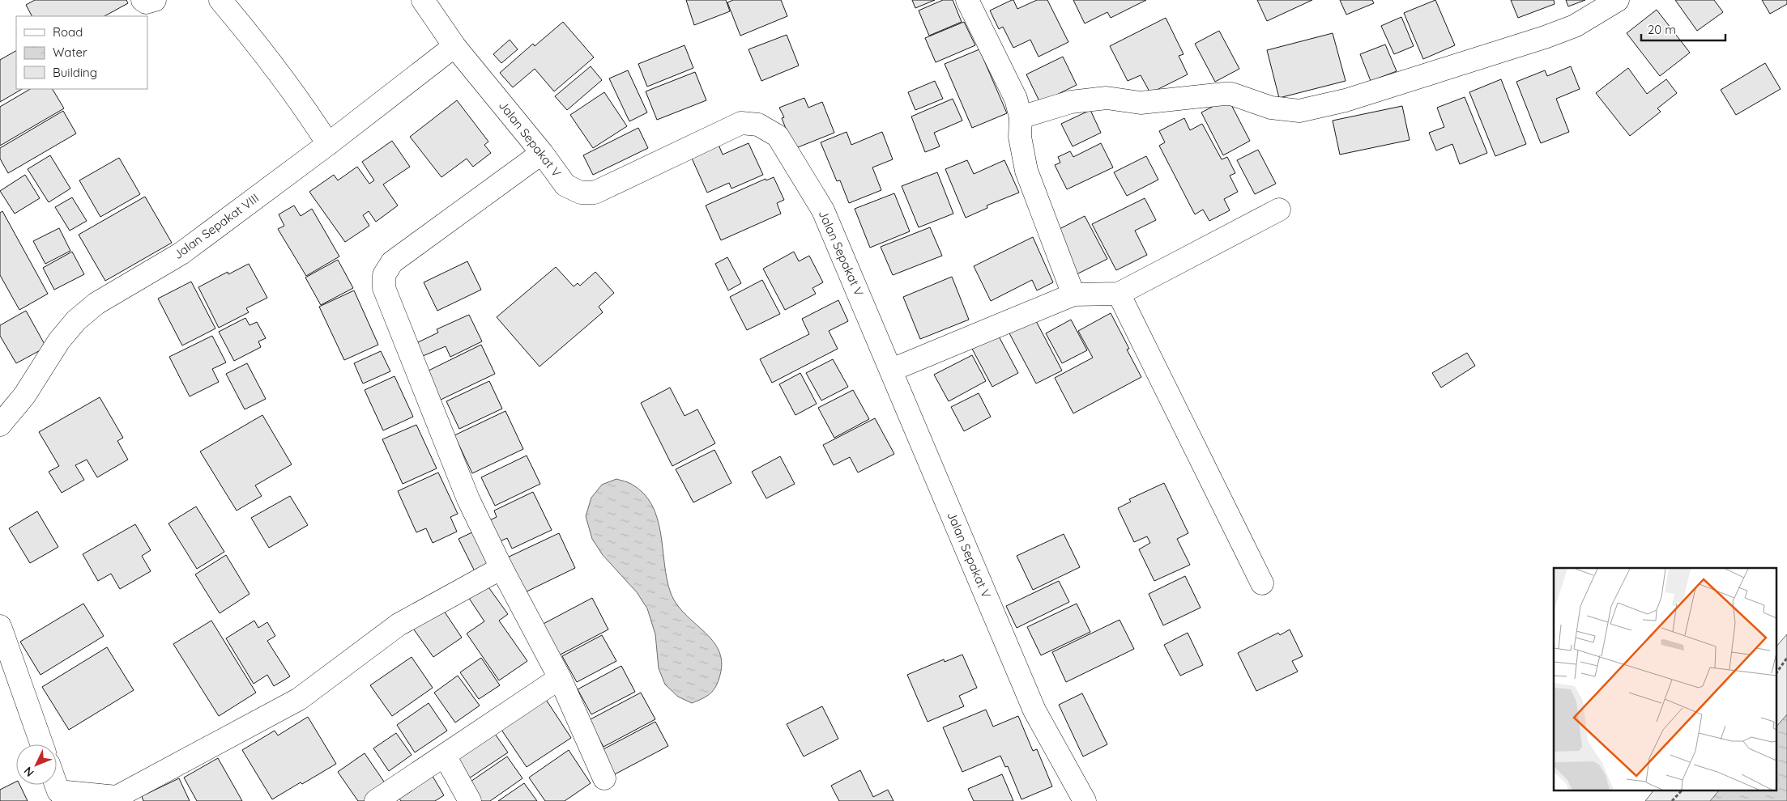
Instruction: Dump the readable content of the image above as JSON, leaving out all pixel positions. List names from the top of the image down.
{
  "streets": {
    "street": ["Jalan Sepakat V", "Jalan Sepakat VIII"]
  },
  "crossings": [
    ["Jalan Sepakat V", "Jalan Sepakat VIII"]
  ],
  "legend": ["Road", "Water", "Building"],
  "scale_bar": "20 m",
  "north": "bottom left"
}
